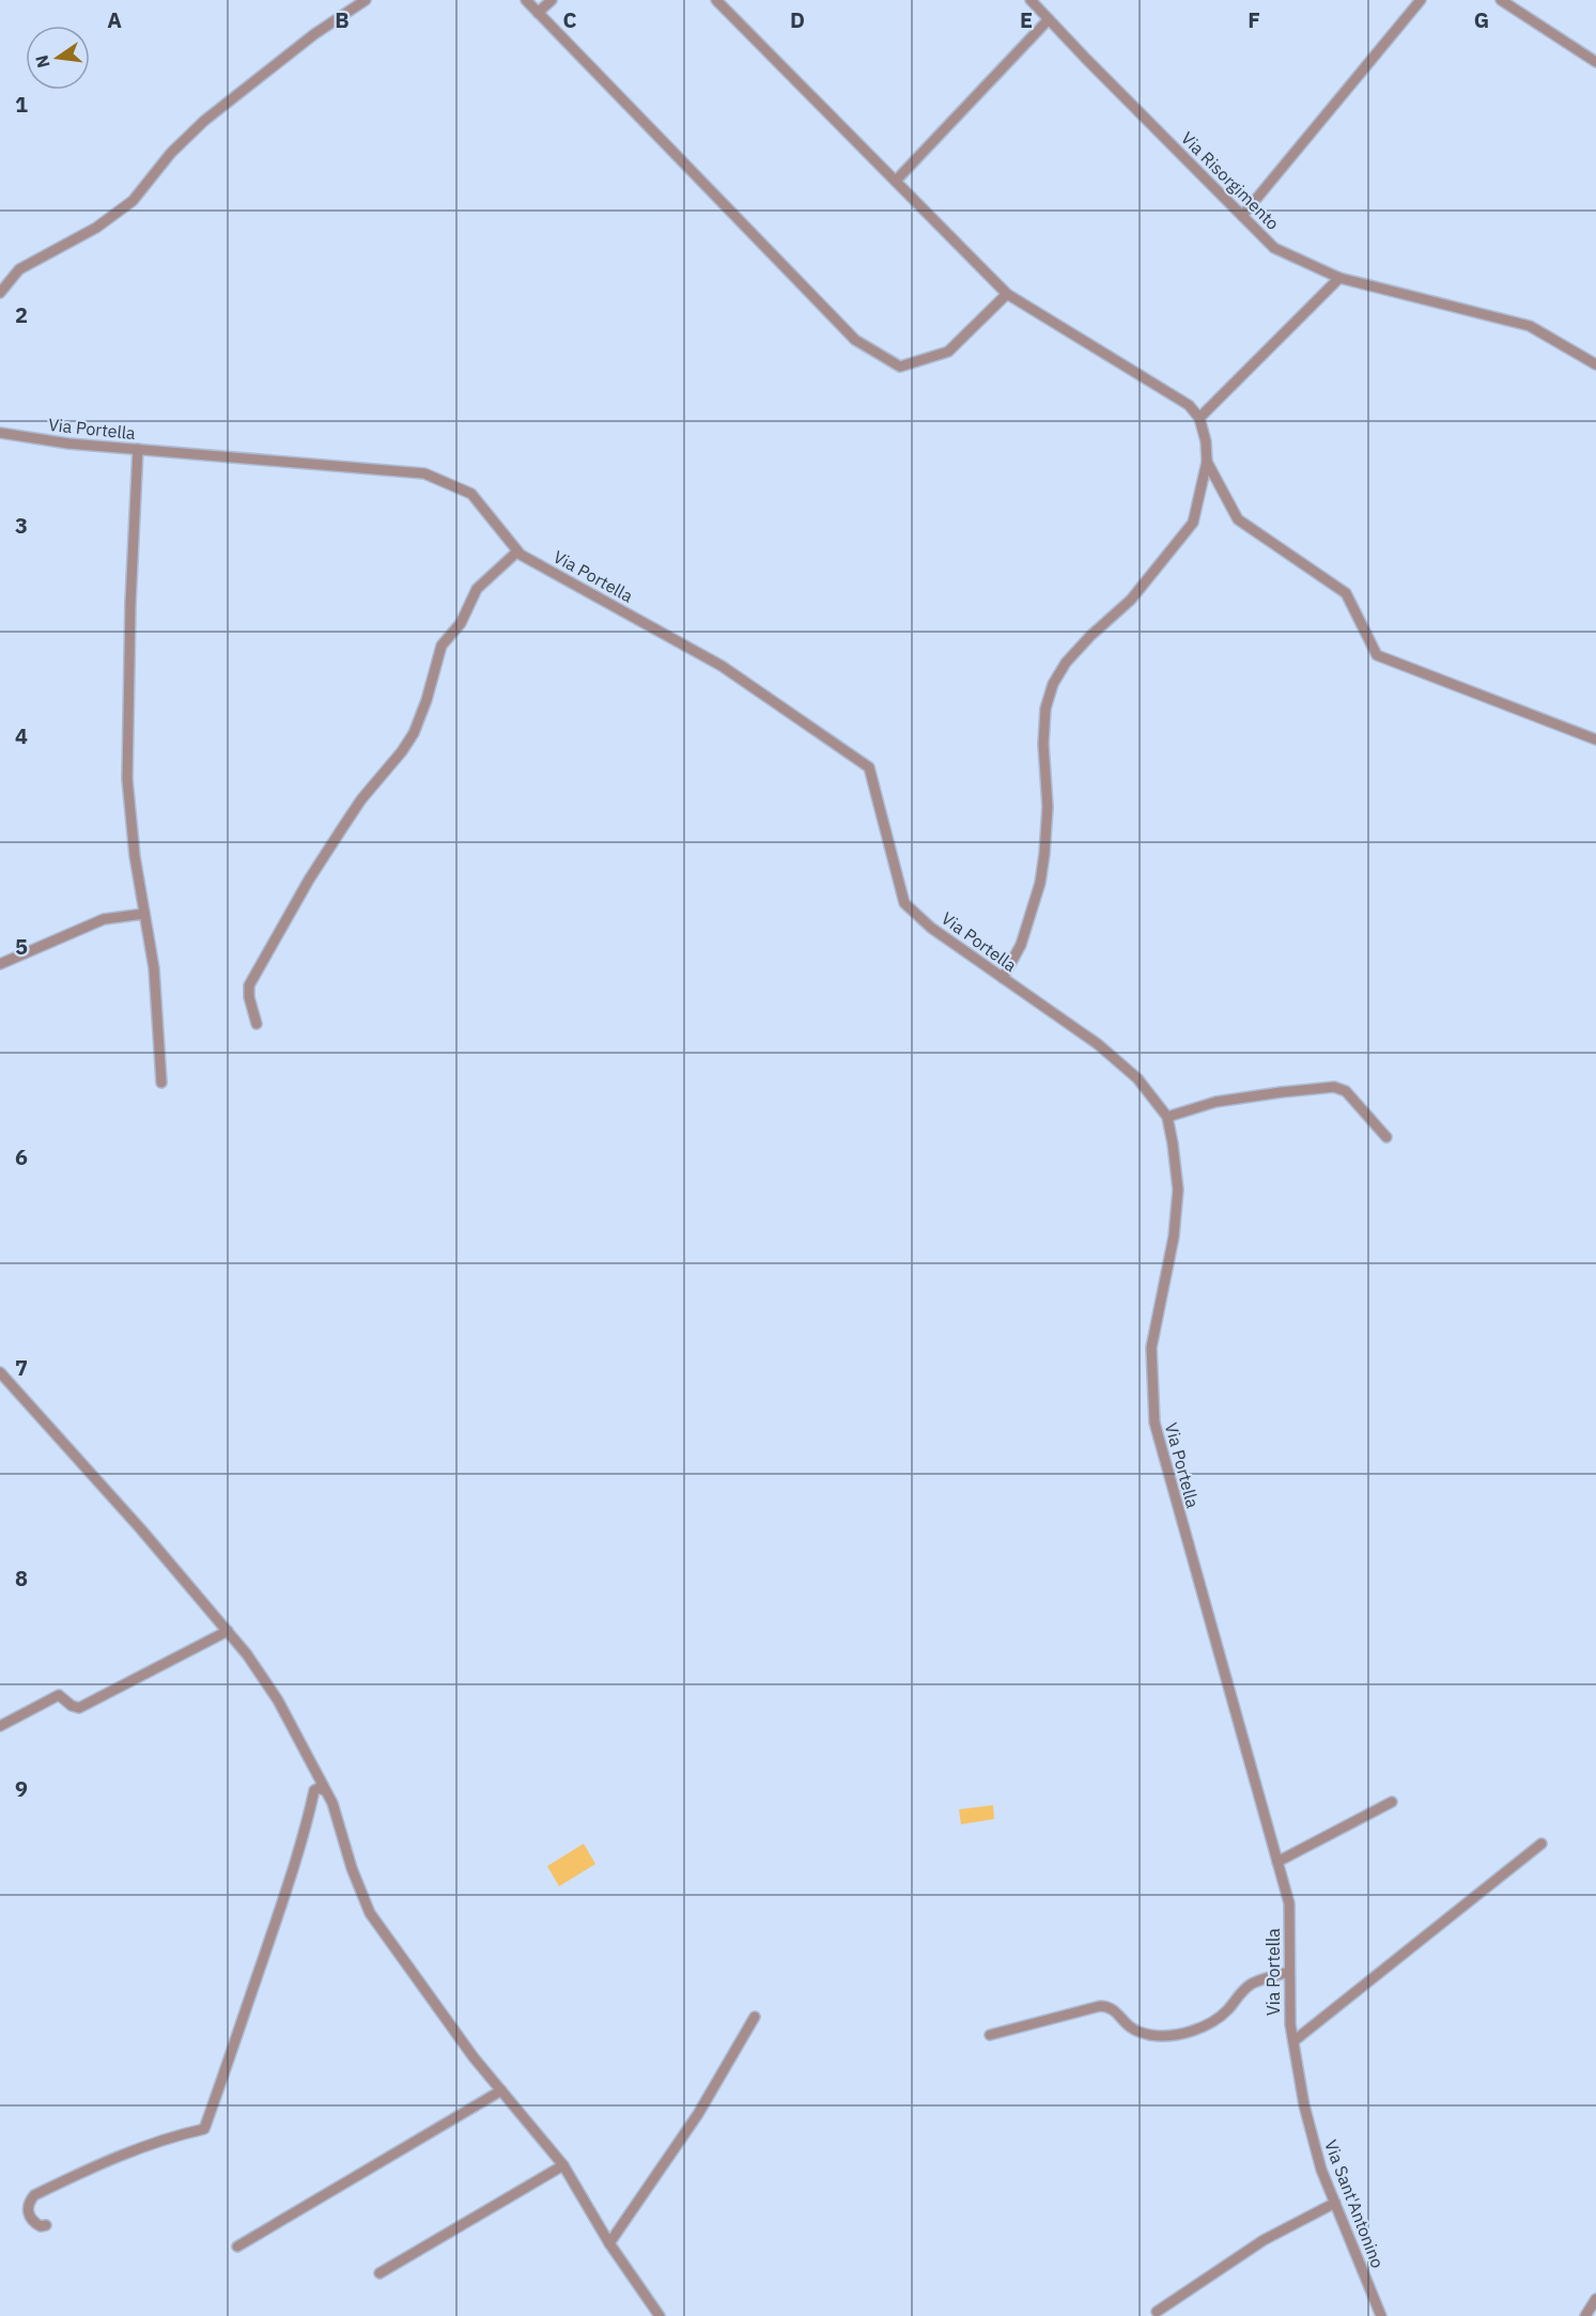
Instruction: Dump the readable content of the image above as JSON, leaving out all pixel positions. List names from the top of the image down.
{
  "streets": {
    "street": ["Via Risorgimento", "Via Portella", "Via Sant'Antonino"]
  },
  "crossings": [
    ["Via Portella", "Via Sant'Antonino"]
  ],
  "north": "left",
  "grid": {
    "columns": [
      "A",
      "B",
      "C",
      "D",
      "E",
      "F",
      "G"
    ],
    "rows": [
      "1",
      "2",
      "3",
      "4",
      "5",
      "6",
      "7",
      "8",
      "9"
    ]
  }
}
